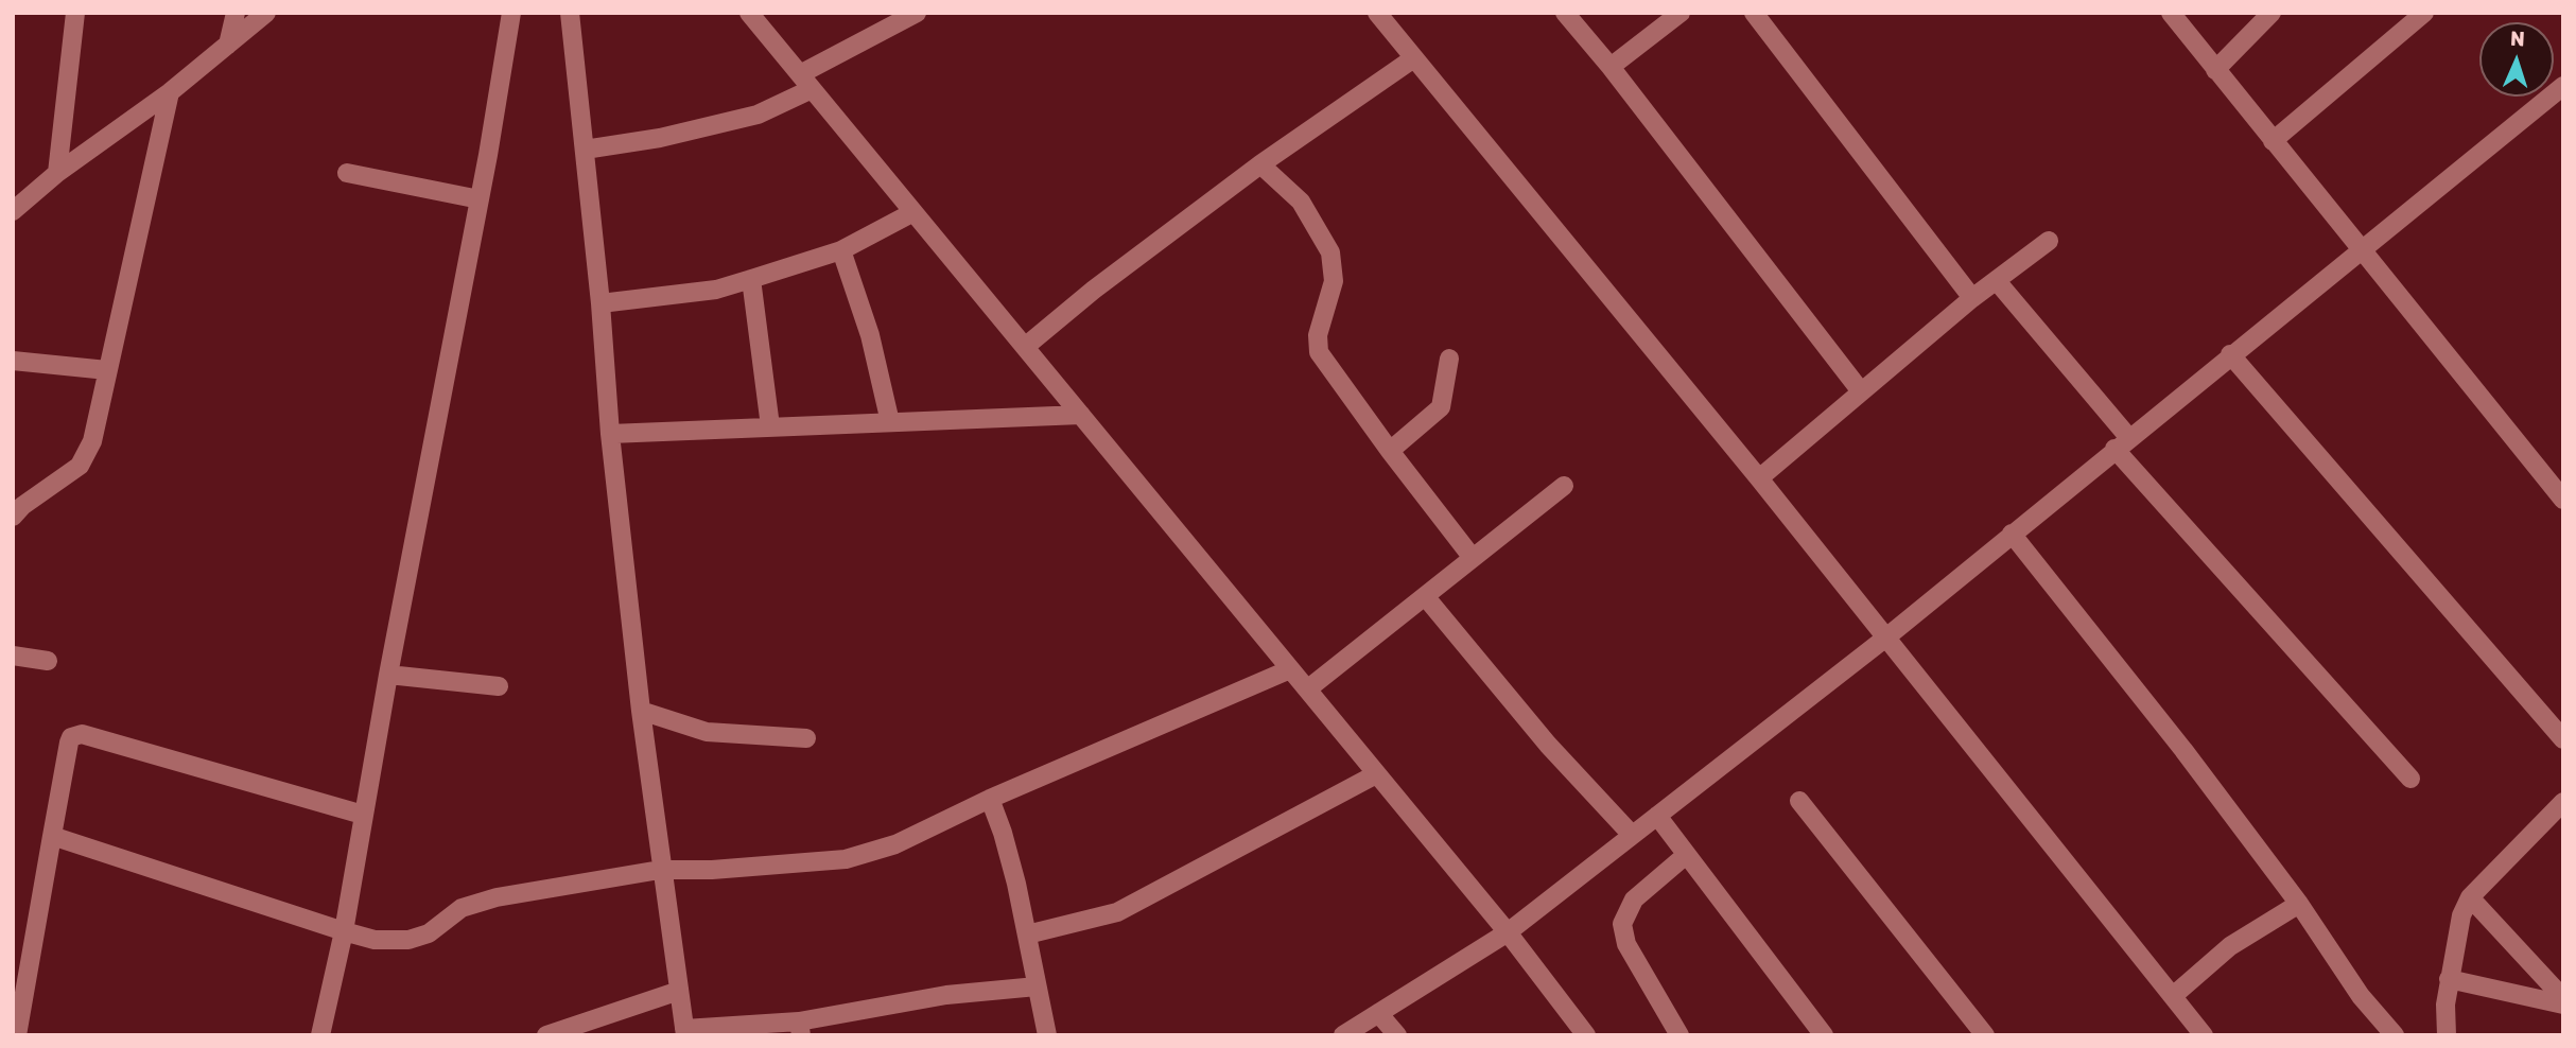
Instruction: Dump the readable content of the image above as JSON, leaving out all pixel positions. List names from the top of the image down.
{
  "north": "top"
}
